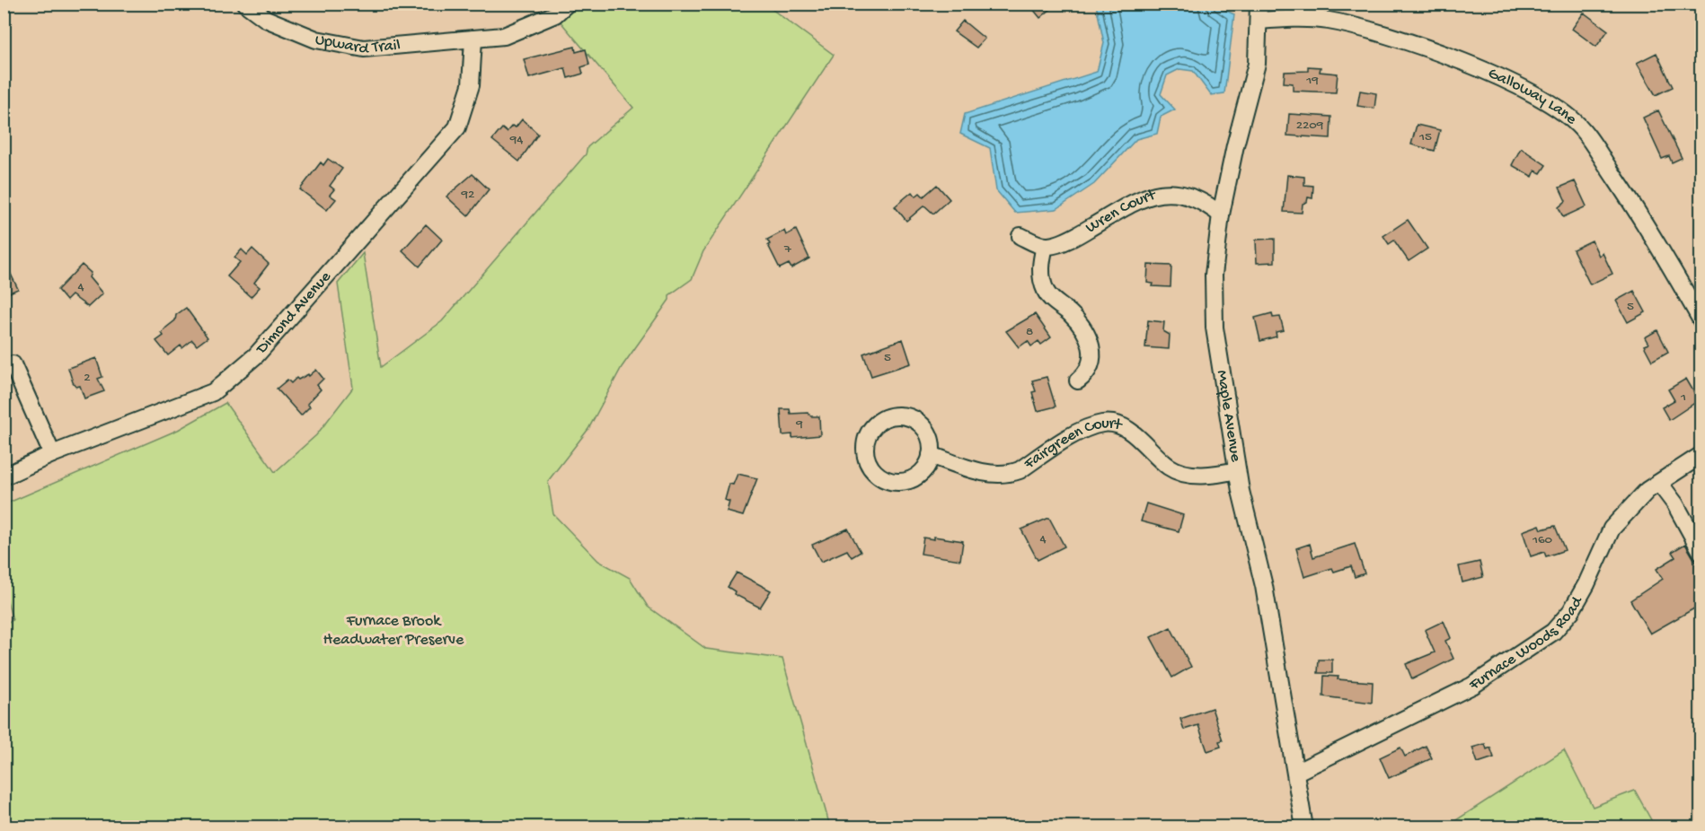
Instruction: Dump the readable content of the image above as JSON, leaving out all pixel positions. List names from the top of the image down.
{
  "streets": {
    "street": [
      "Upward Trail",
      "Galloway Lane",
      "Wren Court",
      "Dimond Avenue",
      "Maple Avenue",
      "Fairgreen Court",
      "Furnace Woods Road"
    ]
  },
  "crossings": [
    ["Upward Trail", "Dimond Avenue"],
    ["Galloway Lane", "Maple Avenue"],
    ["Wren Court", "Maple Avenue"],
    ["Maple Avenue", "Fairgreen Court"],
    ["Maple Avenue", "Furnace Woods Road"]
  ],
  "parks": ["Furnace Brook Headwater Preserve"],
  "house_numbers": [
    "19",
    "2209",
    "15",
    "94",
    "92",
    "7",
    "4",
    "5",
    "8",
    "5",
    "2",
    "1",
    "9",
    "4",
    "160"
  ]
}
